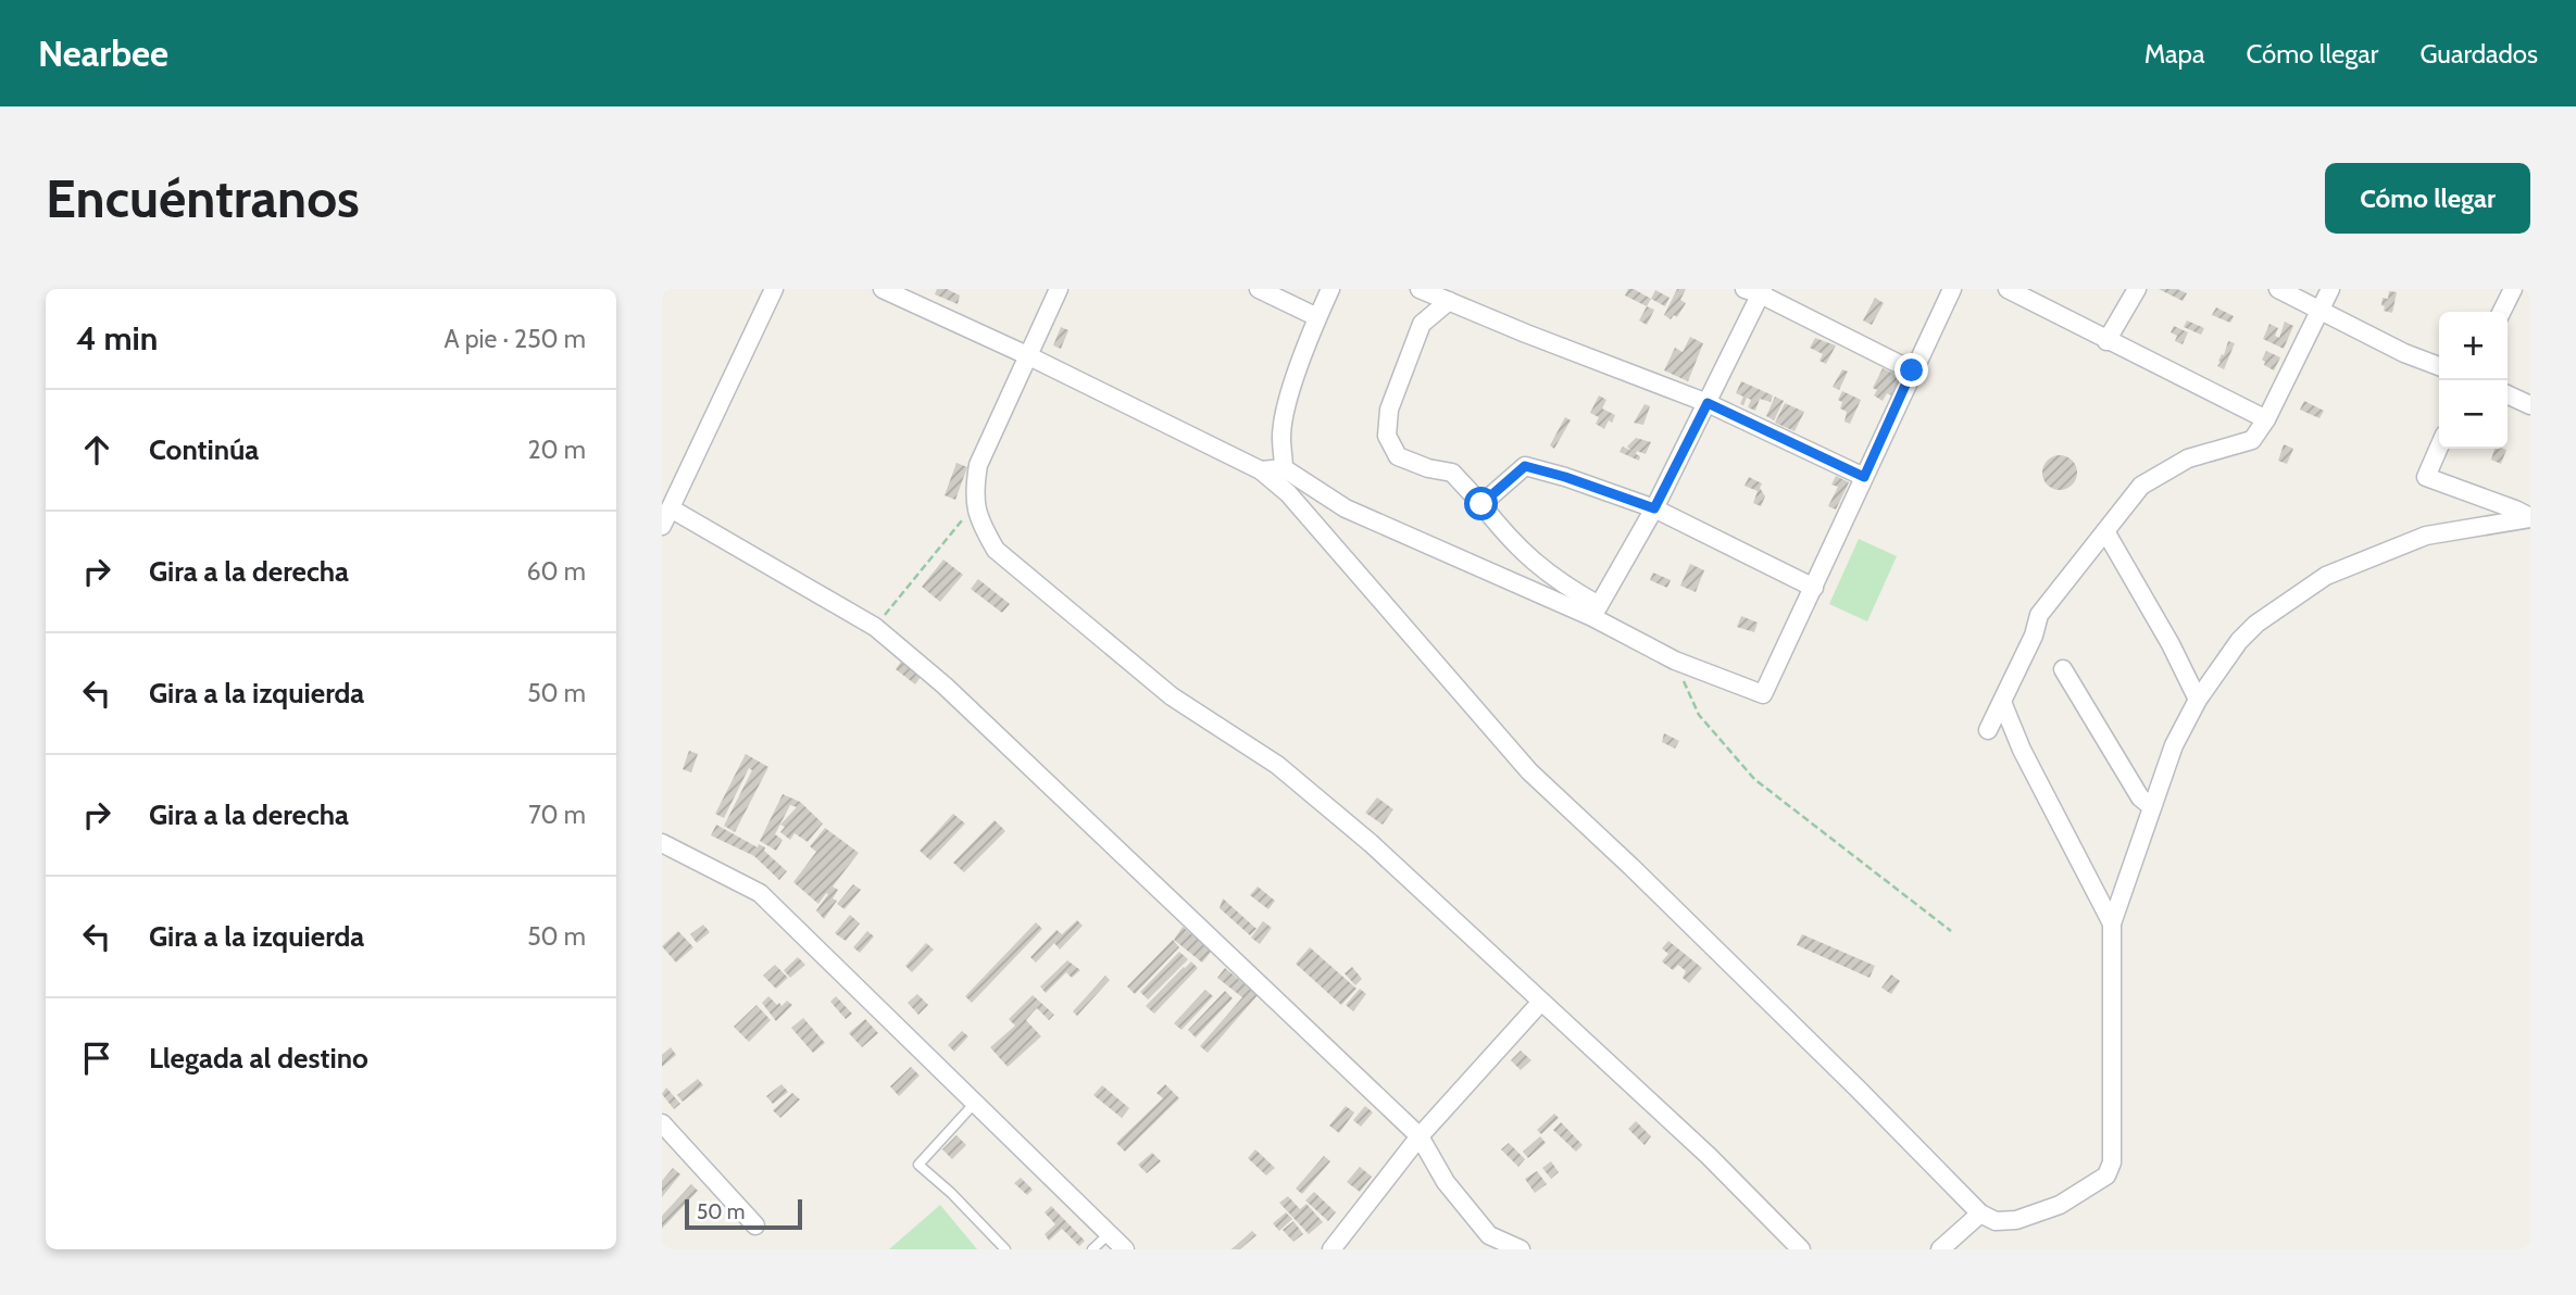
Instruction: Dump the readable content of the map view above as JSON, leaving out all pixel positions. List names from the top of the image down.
{
  "scale_bar": "50 m",
  "page": {
    "header": "Nearbee",
    "nav": ["Mapa", "Cómo llegar", "Guardados"],
    "buttons": "Cómo llegar",
    "title": "Encuéntranos",
    "heading": ["4 min", "A pie · 250 m"],
    "map_buttons": ["+", "−"],
    "list": [
      ["Continúa", "20 m"],
      ["Gira a la derecha", "60 m"],
      ["Gira a la izquierda", "50 m"],
      ["Gira a la derecha", "70 m"],
      ["Gira a la izquierda", "50 m"],
      "Llegada al destino"
    ],
    "scale": "50 m"
  }
}
